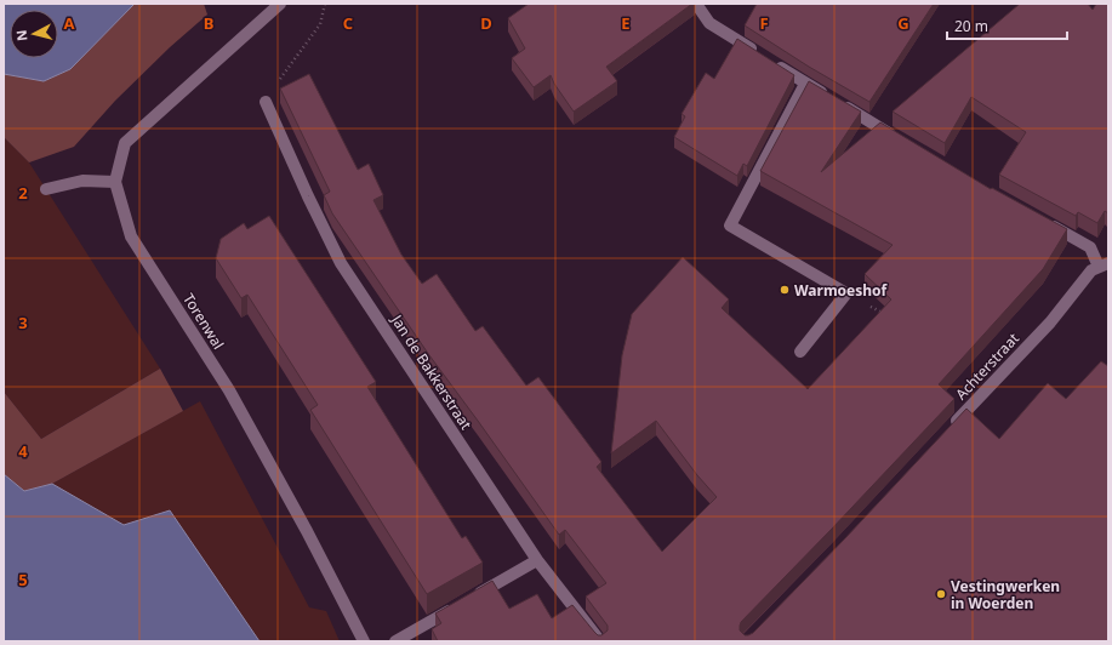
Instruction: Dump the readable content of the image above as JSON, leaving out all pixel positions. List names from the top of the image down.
{
  "streets": {
    "street": ["Torenwal", "Achterstraat", "Jan de Bakkerstraat"]
  },
  "places": ["Warmoeshof", "Vestingwerken in Woerden"],
  "scale_bar": "20 m",
  "north": "left",
  "grid": {
    "columns": [
      "A",
      "B",
      "C",
      "D",
      "E",
      "F",
      "G"
    ],
    "rows": [
      "2",
      "3",
      "4",
      "5"
    ]
  }
}
